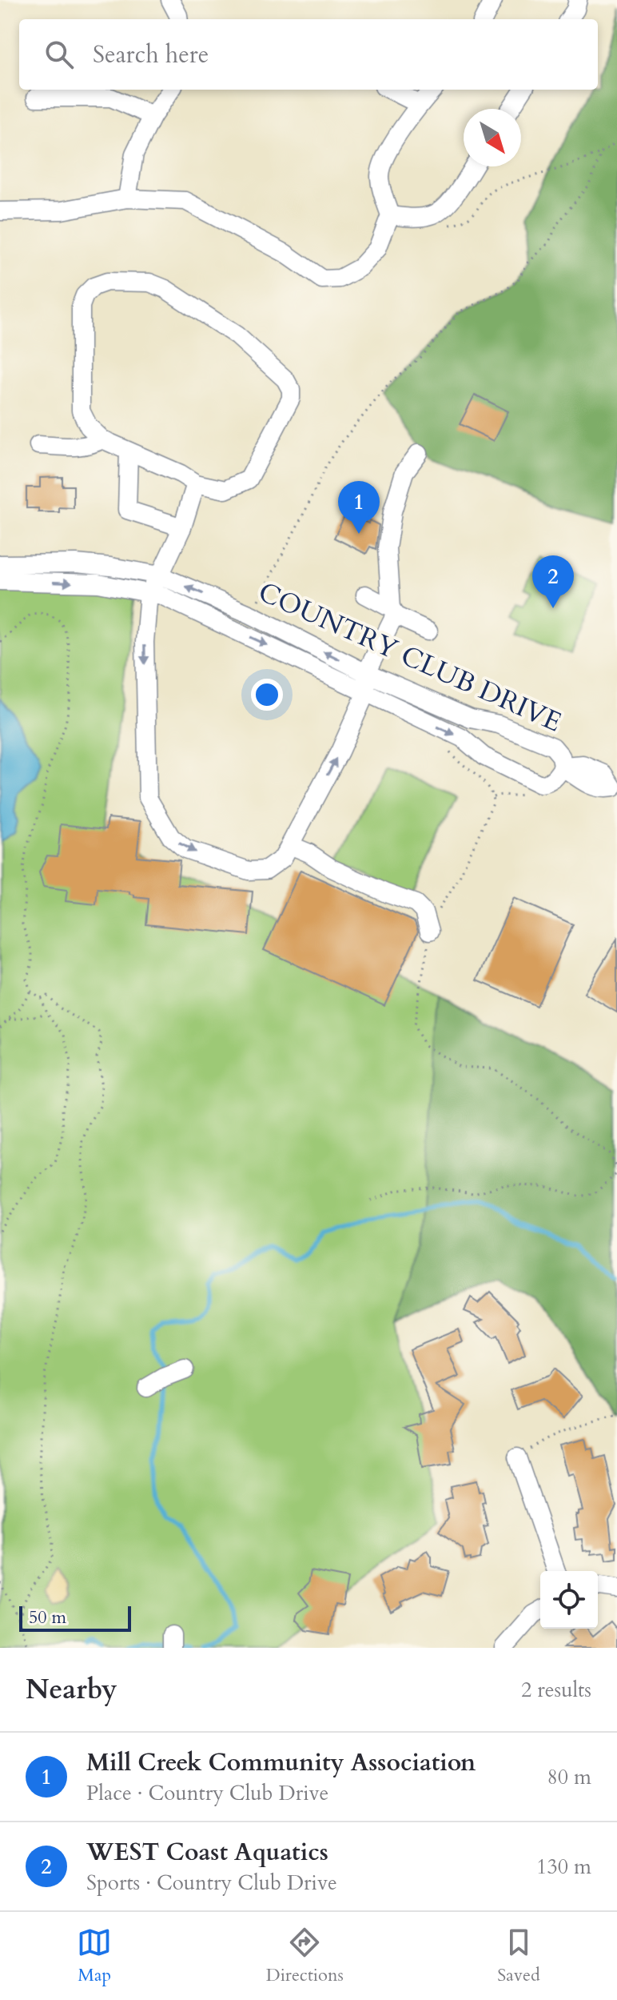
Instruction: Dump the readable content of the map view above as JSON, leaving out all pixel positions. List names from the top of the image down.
{
  "streets": {
    "street": ["COUNTRY CLUB DRIVE"]
  },
  "scale_bar": "50 m",
  "north": "bottom right",
  "page": {
    "search": "Search here",
    "pins": ["1", "2"],
    "scale": "50 m",
    "heading": ["Nearby", "2 results"],
    "list": [
      {
        "mark": "1",
        "name": "Mill Creek Community Association",
        "note": "Place · Country Club Drive",
        "value": "80 m"
      },
      {
        "mark": "2",
        "name": "WEST Coast Aquatics",
        "note": "Sports · Country Club Drive",
        "value": "130 m"
      }
    ],
    "nav": ["Map", "Directions", "Saved"]
  }
}
